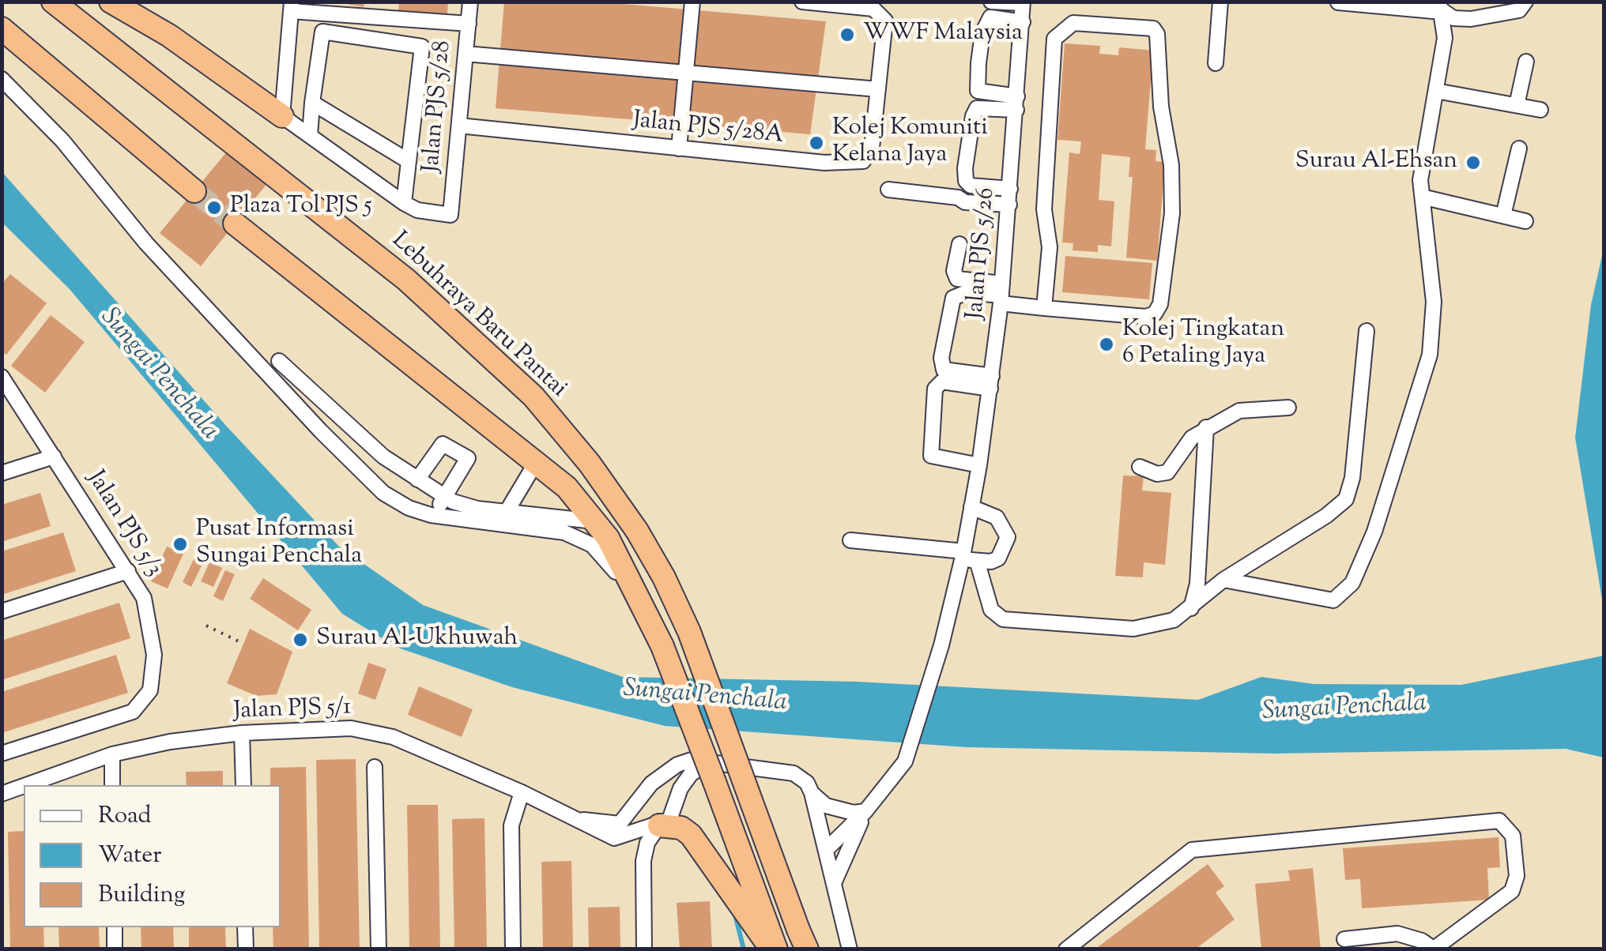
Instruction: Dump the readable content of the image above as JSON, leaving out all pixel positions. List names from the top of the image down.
{
  "streets": {
    "highway": ["Lebuhraya Baru Pantai"],
    "street": [
      "Jalan PJS 5/28",
      "Jalan PJS 5/28A",
      "Jalan PJS 5/26",
      "Jalan PJS 5/3",
      "Jalan PJS 5/1"
    ]
  },
  "crossings": [
    ["Jalan PJS 5/28", "Jalan PJS 5/28A"],
    ["Jalan PJS 5/26", "Jalan PJS 5/1"]
  ],
  "water": ["Sungai Penchala"],
  "places": [
    "WWF Malaysia",
    "Kolej Komuniti Kelana Jaya",
    "Surau Al-Ehsan",
    "Plaza Tol PJS 5",
    "Kolej Tingkatan 6 Petaling Jaya",
    "Pusat Informasi Sungai Penchala",
    "Surau Al-Ukhuwah"
  ],
  "legend": ["Road", "Water", "Building"]
}
